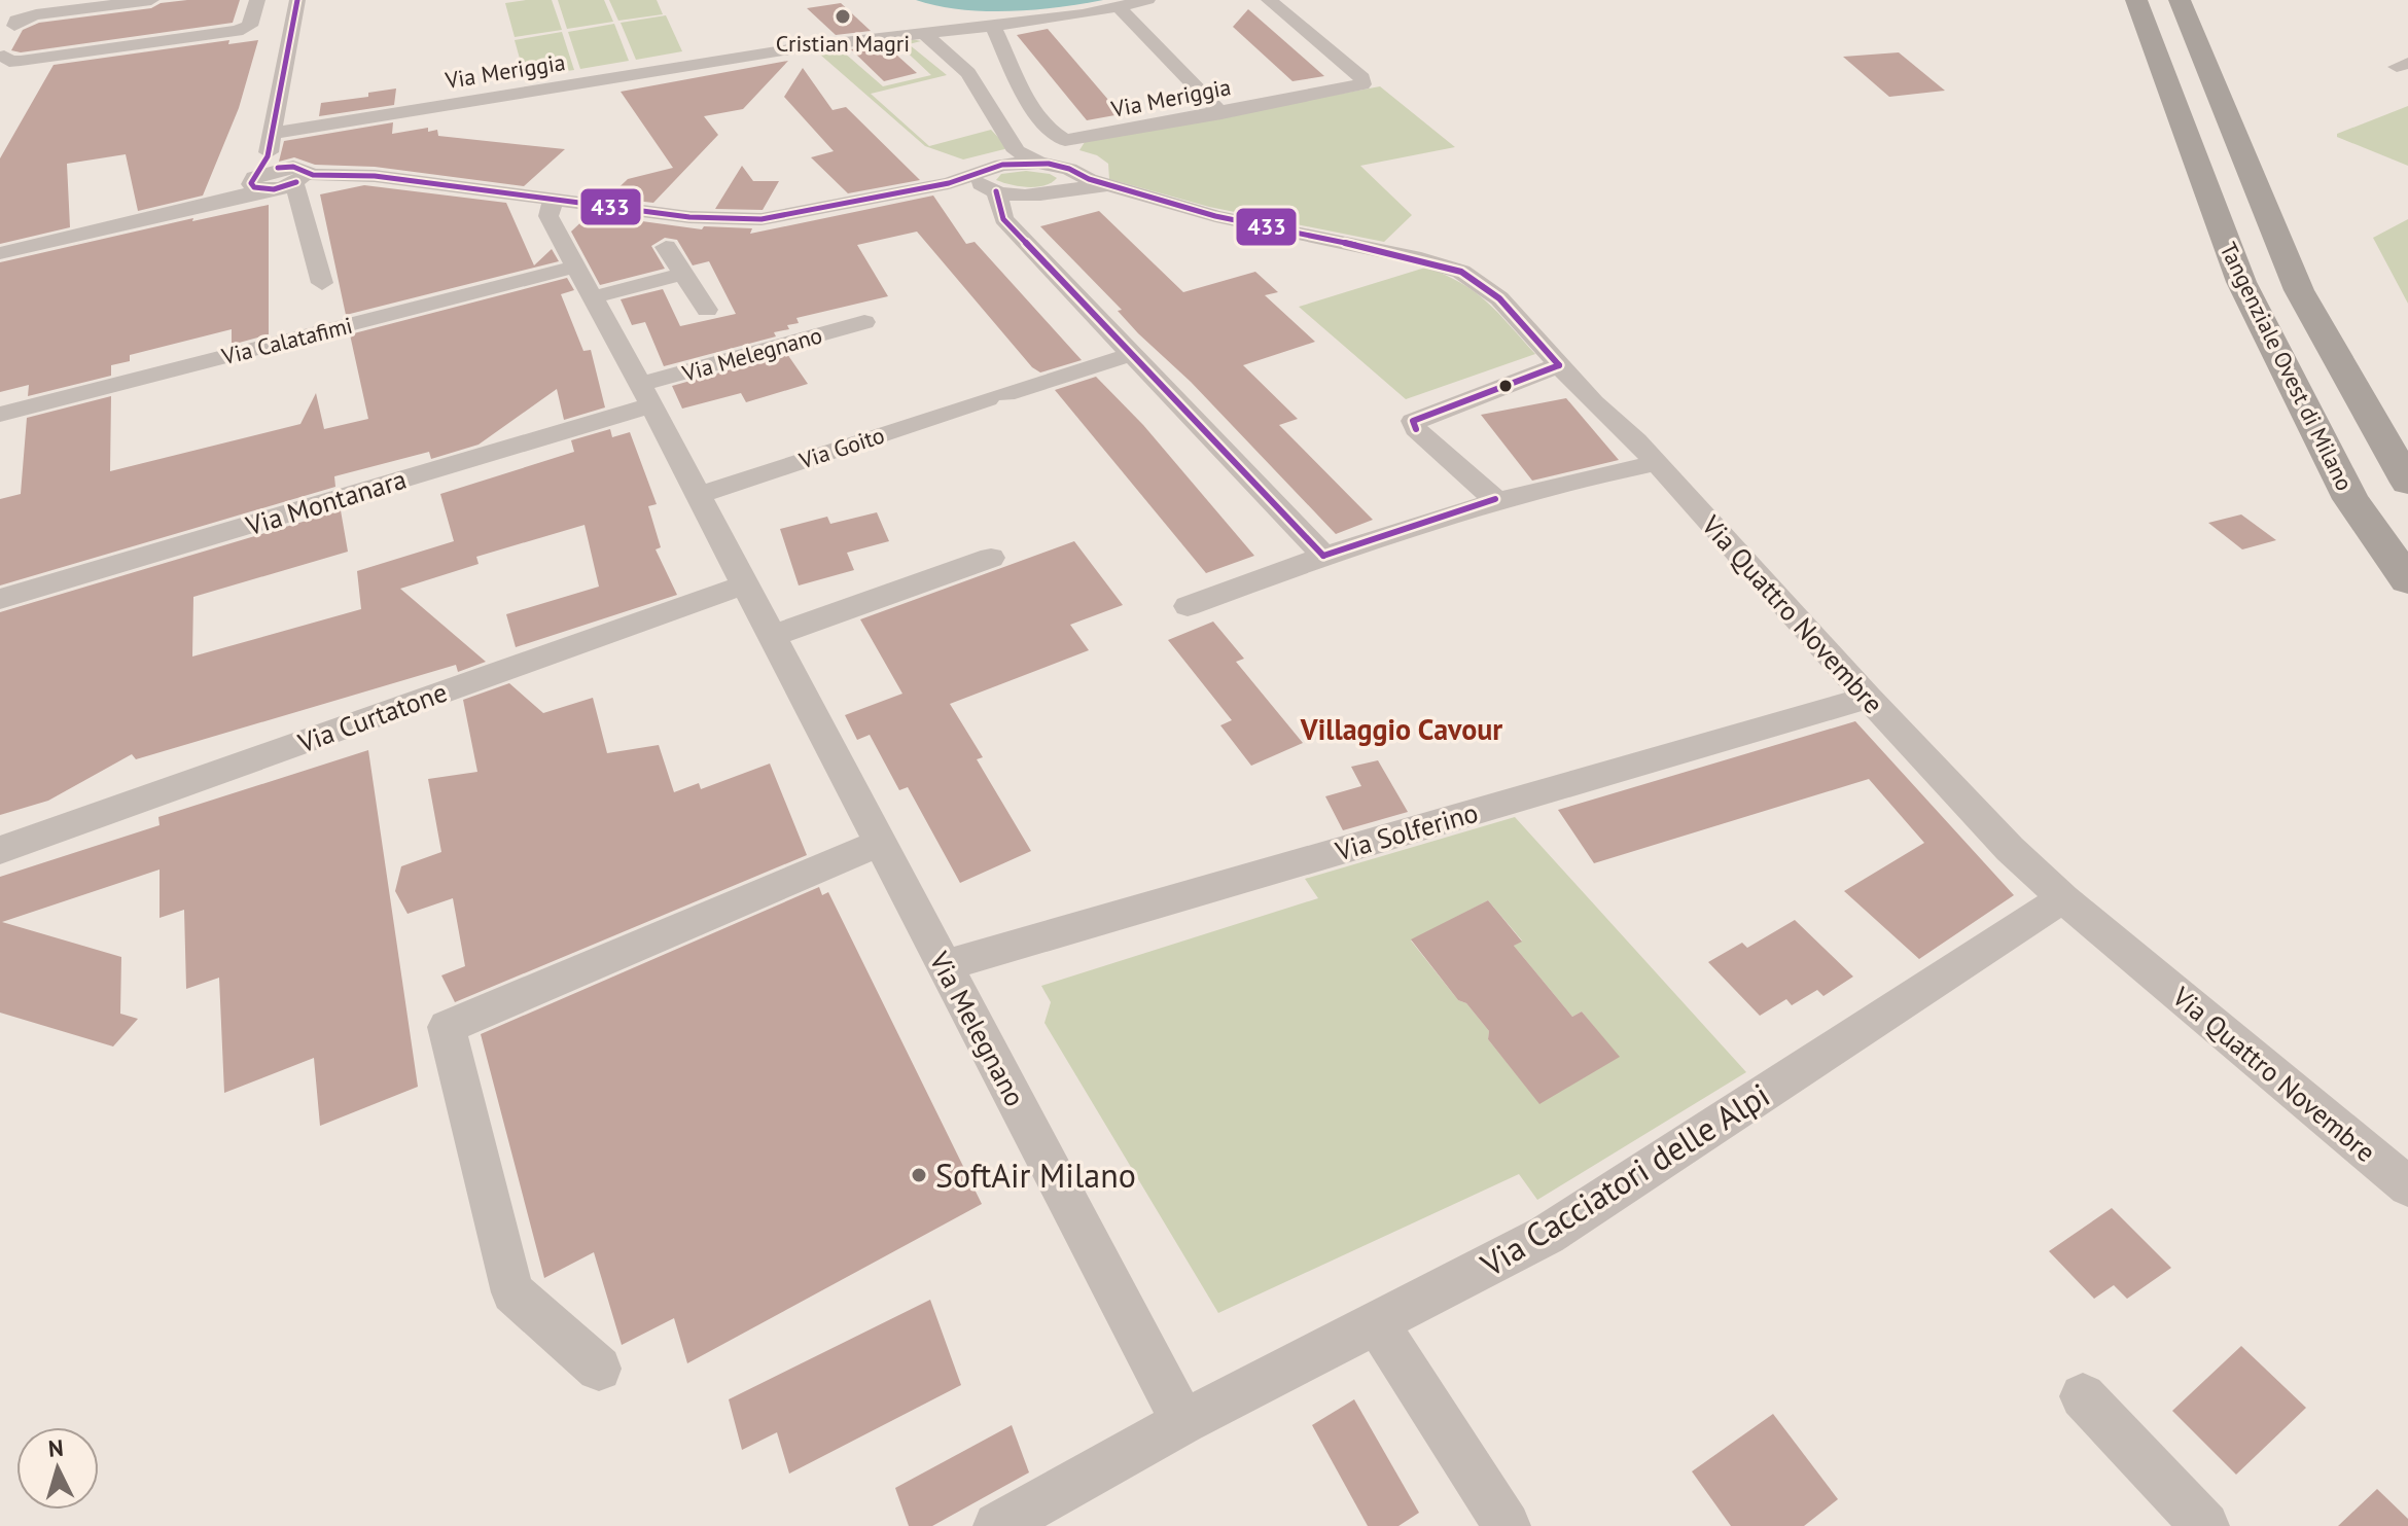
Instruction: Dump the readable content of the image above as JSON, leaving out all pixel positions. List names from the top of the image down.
{
  "streets": {
    "highway": ["Tangenziale Ovest di Milano"],
    "street": [
      "Via Meriggia",
      "Via Calatafimi",
      "Via Melegnano",
      "Via Goito",
      "Via Montanara",
      "Via Quattro Novembre",
      "Via Curtatone",
      "Via Solferino",
      "Via Cacciatori delle Alpi"
    ]
  },
  "crossings": [
    ["Via Calatafimi", "Via Melegnano"],
    ["Via Melegnano", "Via Goito"],
    ["Via Melegnano", "Via Montanara"],
    ["Via Melegnano", "Via Curtatone"],
    ["Via Melegnano", "Via Solferino"],
    ["Via Melegnano", "Via Cacciatori delle Alpi"],
    ["Via Quattro Novembre", "Via Solferino"],
    ["Via Quattro Novembre", "Via Cacciatori delle Alpi"]
  ],
  "districts": ["Villaggio Cavour"],
  "places": ["Cristian Magri", "SoftAir Milano"],
  "lines": ["transit line 433"],
  "north": "top"
}
